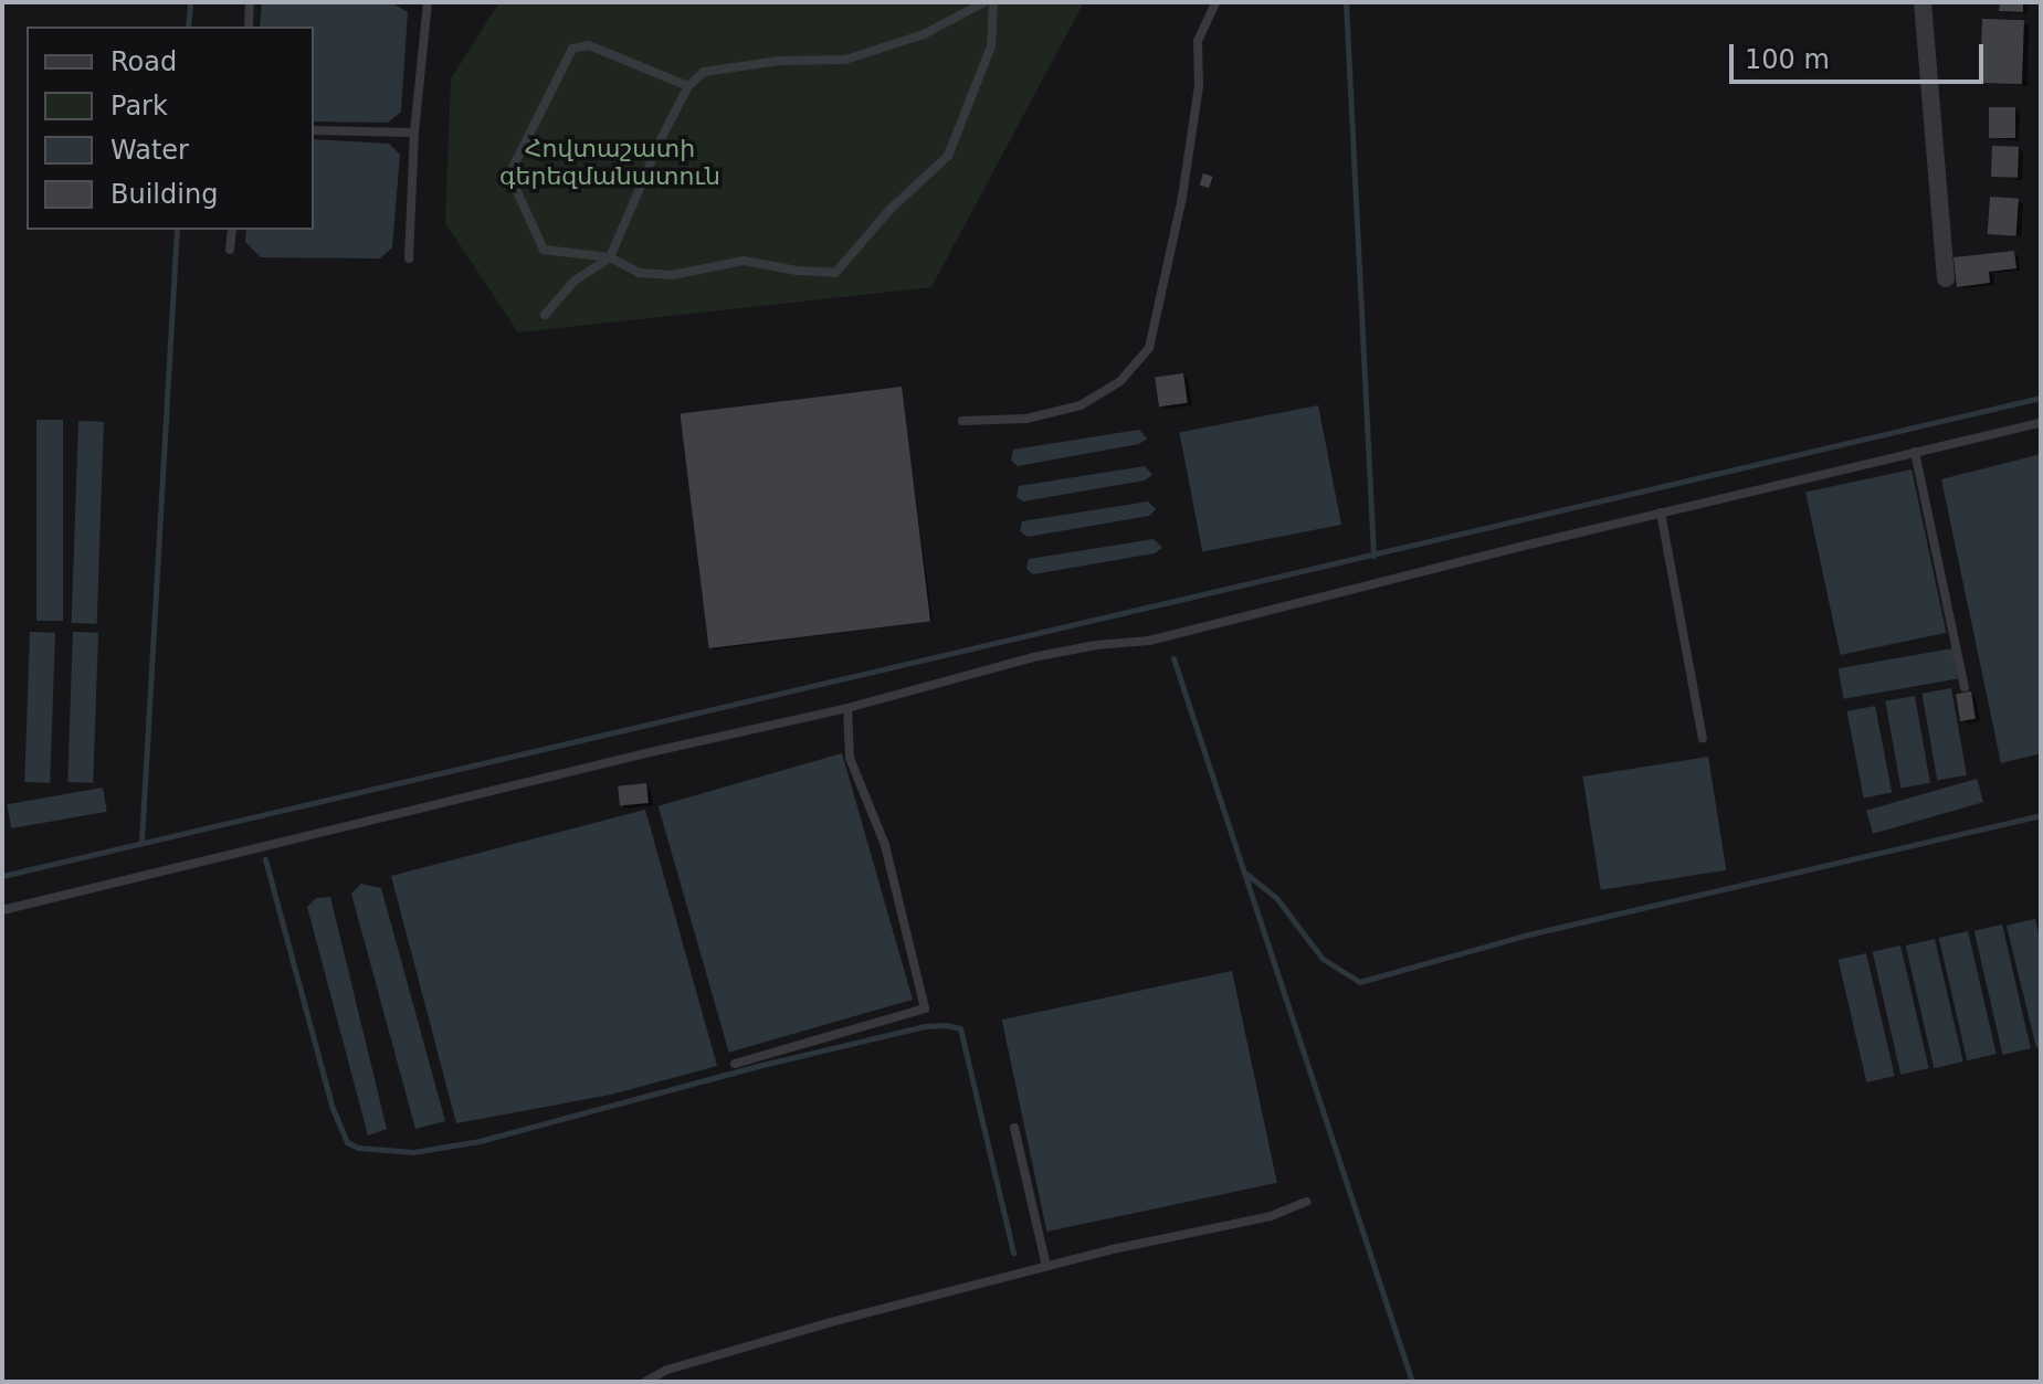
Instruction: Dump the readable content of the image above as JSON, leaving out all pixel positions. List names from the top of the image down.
{
  "parks": ["Հովտաշատի գերեզմանատուն"],
  "legend": [
    "Road",
    "Park",
    "Water",
    "Building"
  ],
  "scale_bar": "100 m"
}
